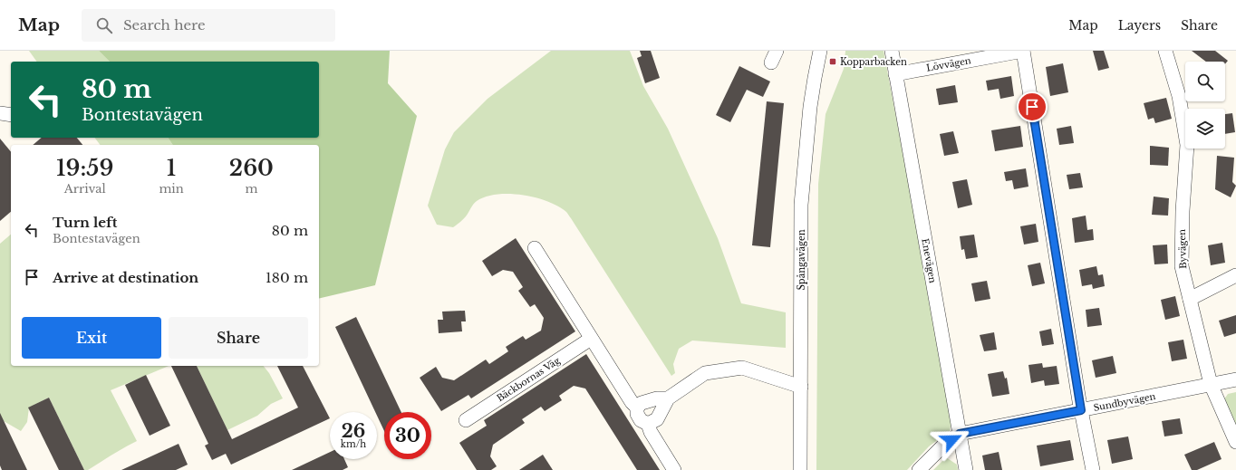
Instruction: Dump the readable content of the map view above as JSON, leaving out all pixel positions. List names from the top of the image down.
{
  "streets": {
    "street": [
      "Lövvägen",
      "Byvägen",
      "Spångavägen",
      "Enevägen",
      "Bäckbornas Väg",
      "Sundbyvägen"
    ]
  },
  "crossings": [
    ["Lövvägen", "Enevägen"],
    ["Byvägen", "Sundbyvägen"],
    ["Enevägen", "Sundbyvägen"]
  ],
  "places": {
    "transit": ["Kopparbacken"]
  },
  "page": {
    "header": "Map",
    "search": "Search here",
    "nav": ["Map", "Layers", "Share"],
    "turn": ["80 m", "Bontestavägen"],
    "eta": [
      "19:59",
      "Arrival",
      "1",
      "min",
      "260",
      "m"
    ],
    "list": [
      {
        "name": "Turn left",
        "note": "Bontestavägen",
        "value": "80 m"
      },
      {
        "name": "Arrive at destination",
        "value": "180 m"
      }
    ],
    "buttons": ["Exit", "Share"],
    "speed": "26 km/h",
    "limit": "30"
  }
}
